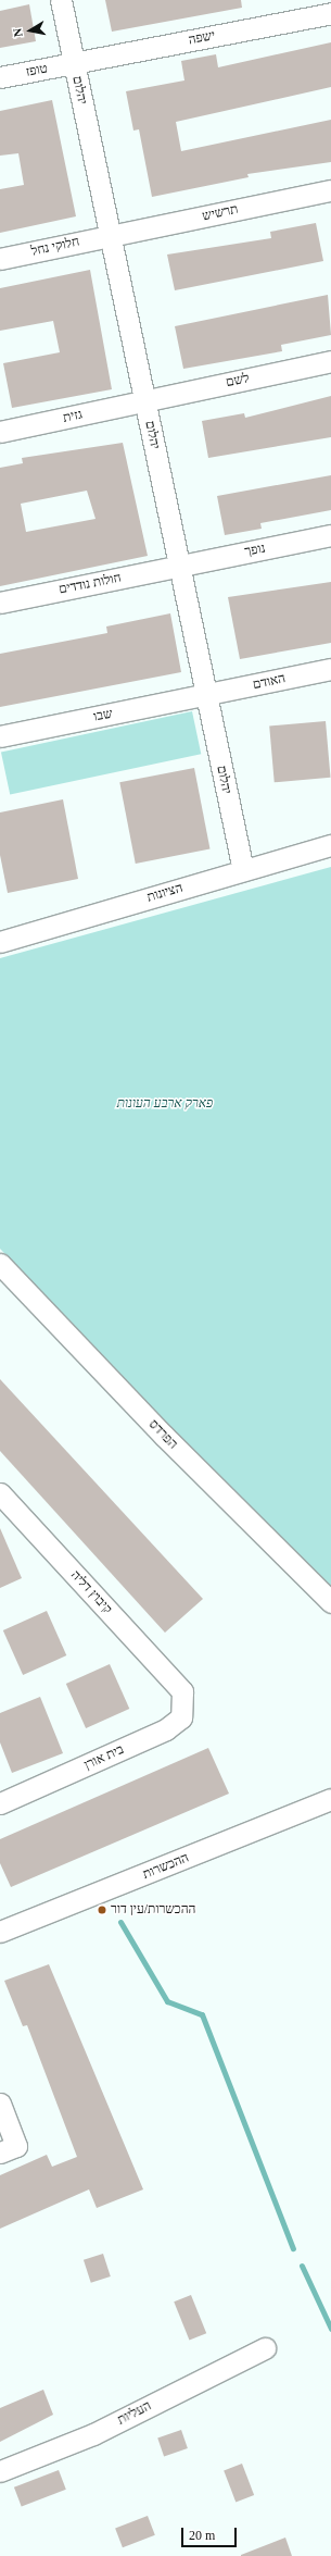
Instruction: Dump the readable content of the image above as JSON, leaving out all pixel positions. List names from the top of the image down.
{
  "streets": {
    "street": [
      "ישפה",
      "טופז",
      "יהלום",
      "תרשיש",
      "חלוקי נחל",
      "לשם",
      "גזית",
      "נופך",
      "חולות נודדים",
      "האודם",
      "שבו",
      "הציונות",
      "הפרדס",
      "קיבוץ דליה",
      "בית אורן",
      "ההכשרות",
      "העליות"
    ]
  },
  "crossings": [
    ["ישפה", "טופז"],
    ["ישפה", "יהלום"],
    ["טופז", "יהלום"],
    ["יהלום", "תרשיש"],
    ["יהלום", "חלוקי נחל"],
    ["יהלום", "לשם"],
    ["יהלום", "גזית"],
    ["יהלום", "נופך"],
    ["יהלום", "חולות נודדים"],
    ["יהלום", "האודם"],
    ["יהלום", "שבו"],
    ["יהלום", "הציונות"],
    ["תרשיש", "חלוקי נחל"],
    ["לשם", "גזית"],
    ["נופך", "חולות נודדים"],
    ["האודם", "שבו"],
    ["קיבוץ דליה", "בית אורן"]
  ],
  "parks": ["פארק ארבע העונות"],
  "places": ["ההכשרות/עין דור"],
  "scale_bar": "20 m",
  "north": "left"
}
